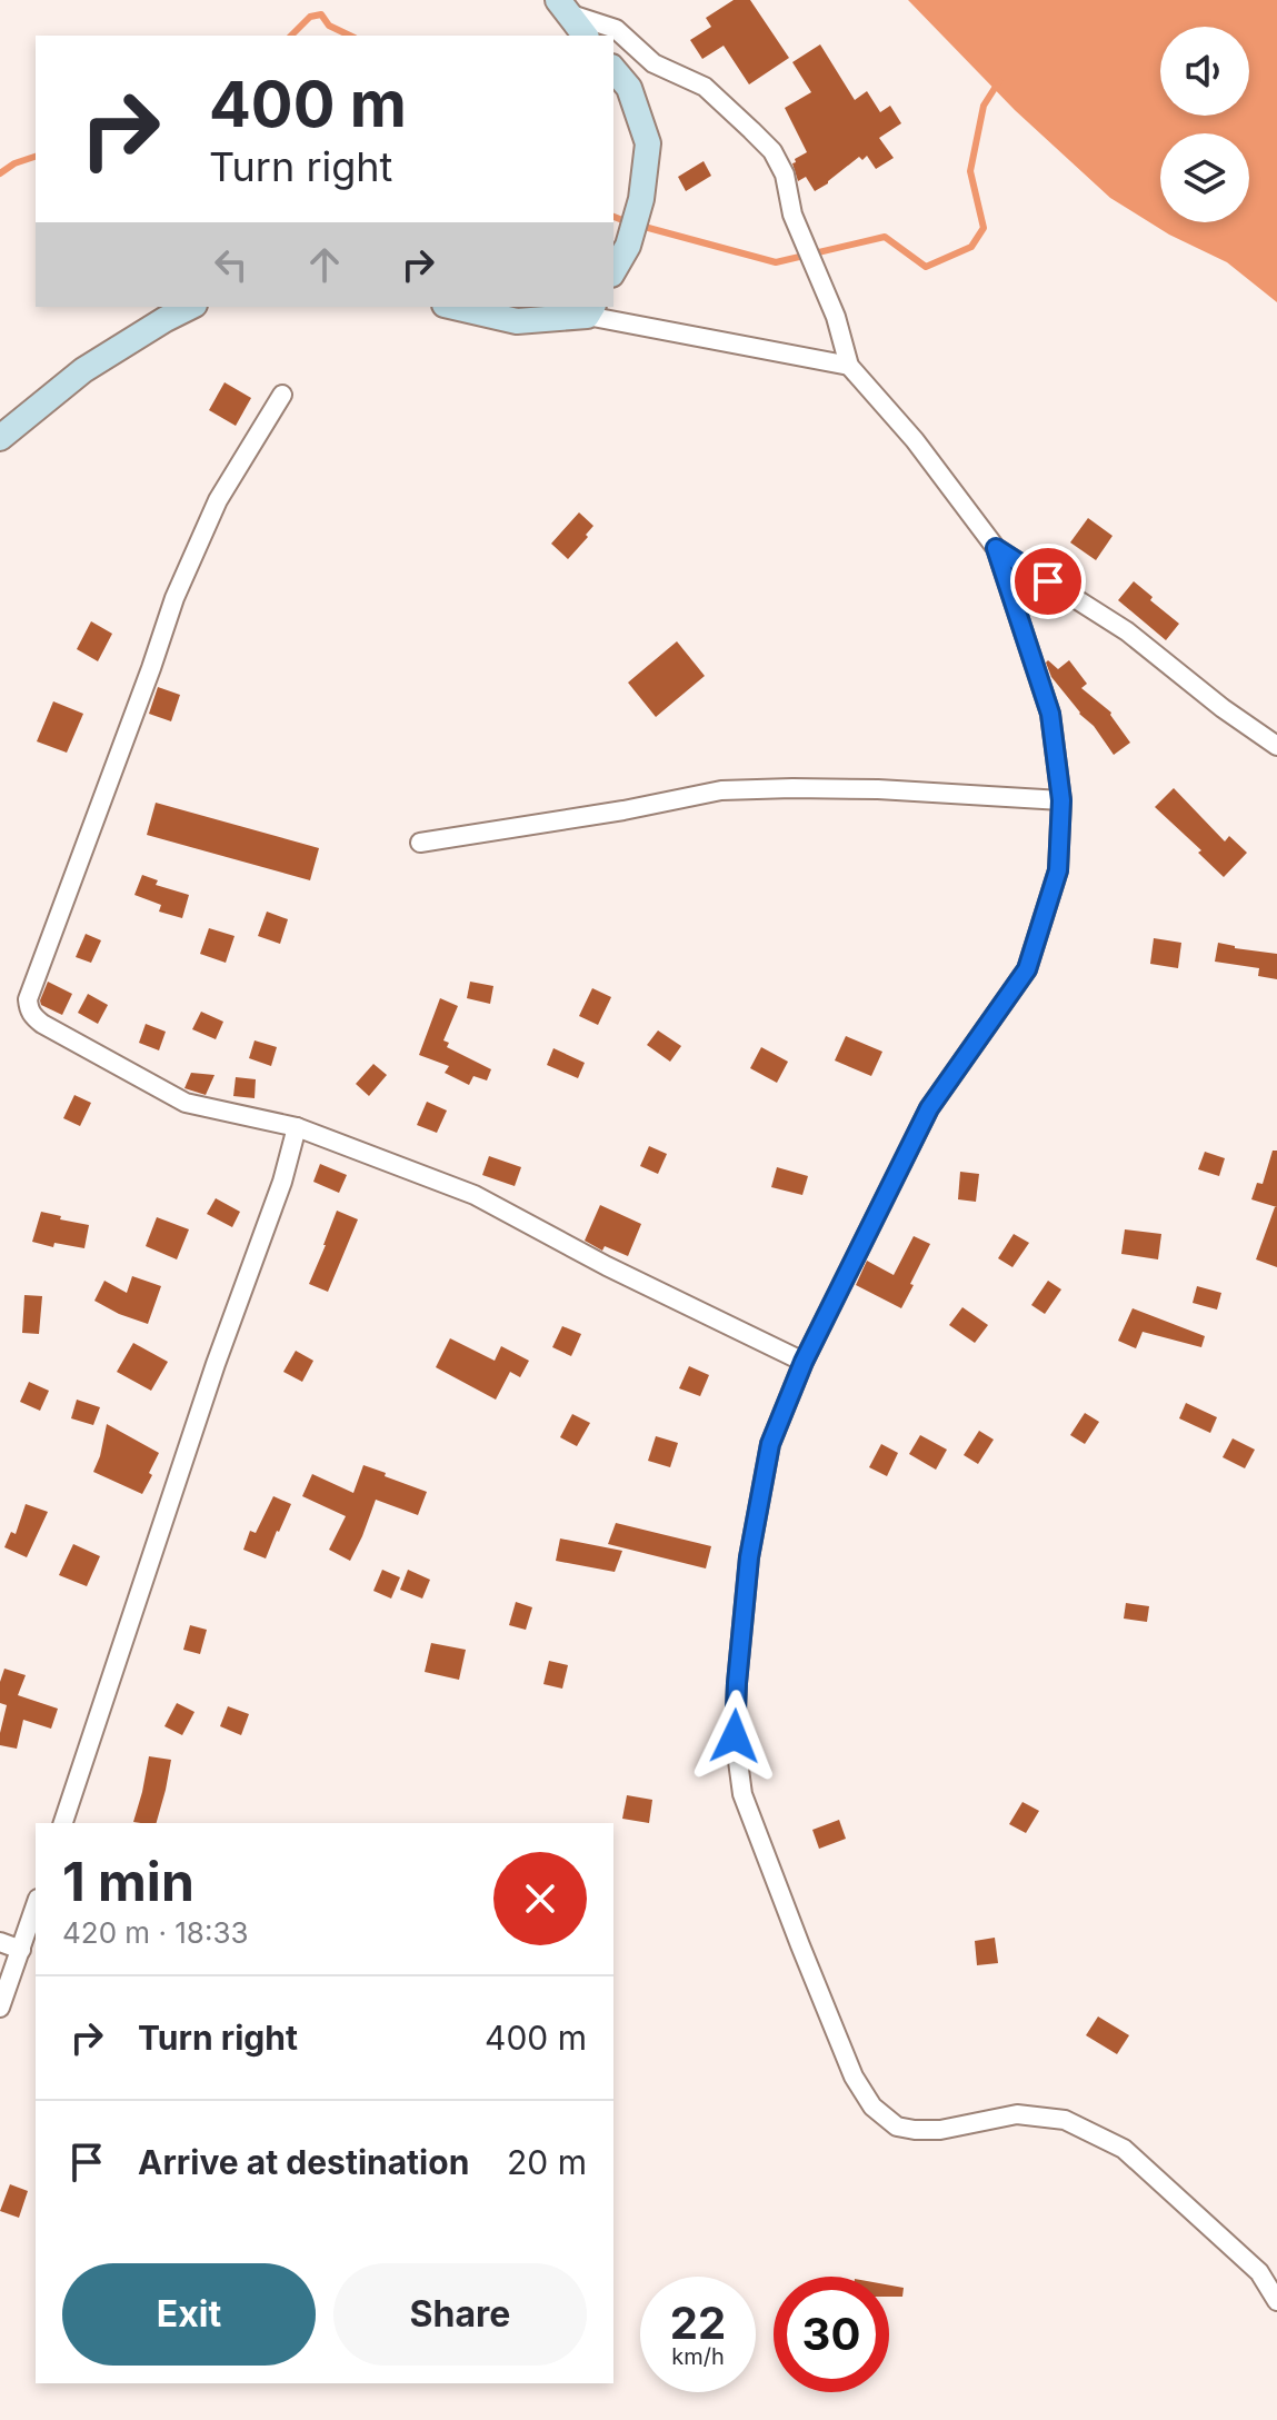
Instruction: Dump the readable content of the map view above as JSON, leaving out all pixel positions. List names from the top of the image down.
{
  "page": {
    "turn": ["400 m", "Turn right"],
    "heading": ["1 min", "420 m · 18:33"],
    "list": [
      {
        "name": "Turn right",
        "value": "400 m"
      },
      {
        "name": "Arrive at destination",
        "value": "20 m"
      }
    ],
    "buttons": ["Exit", "Share"],
    "speed": "22 km/h",
    "limit": "30"
  }
}
